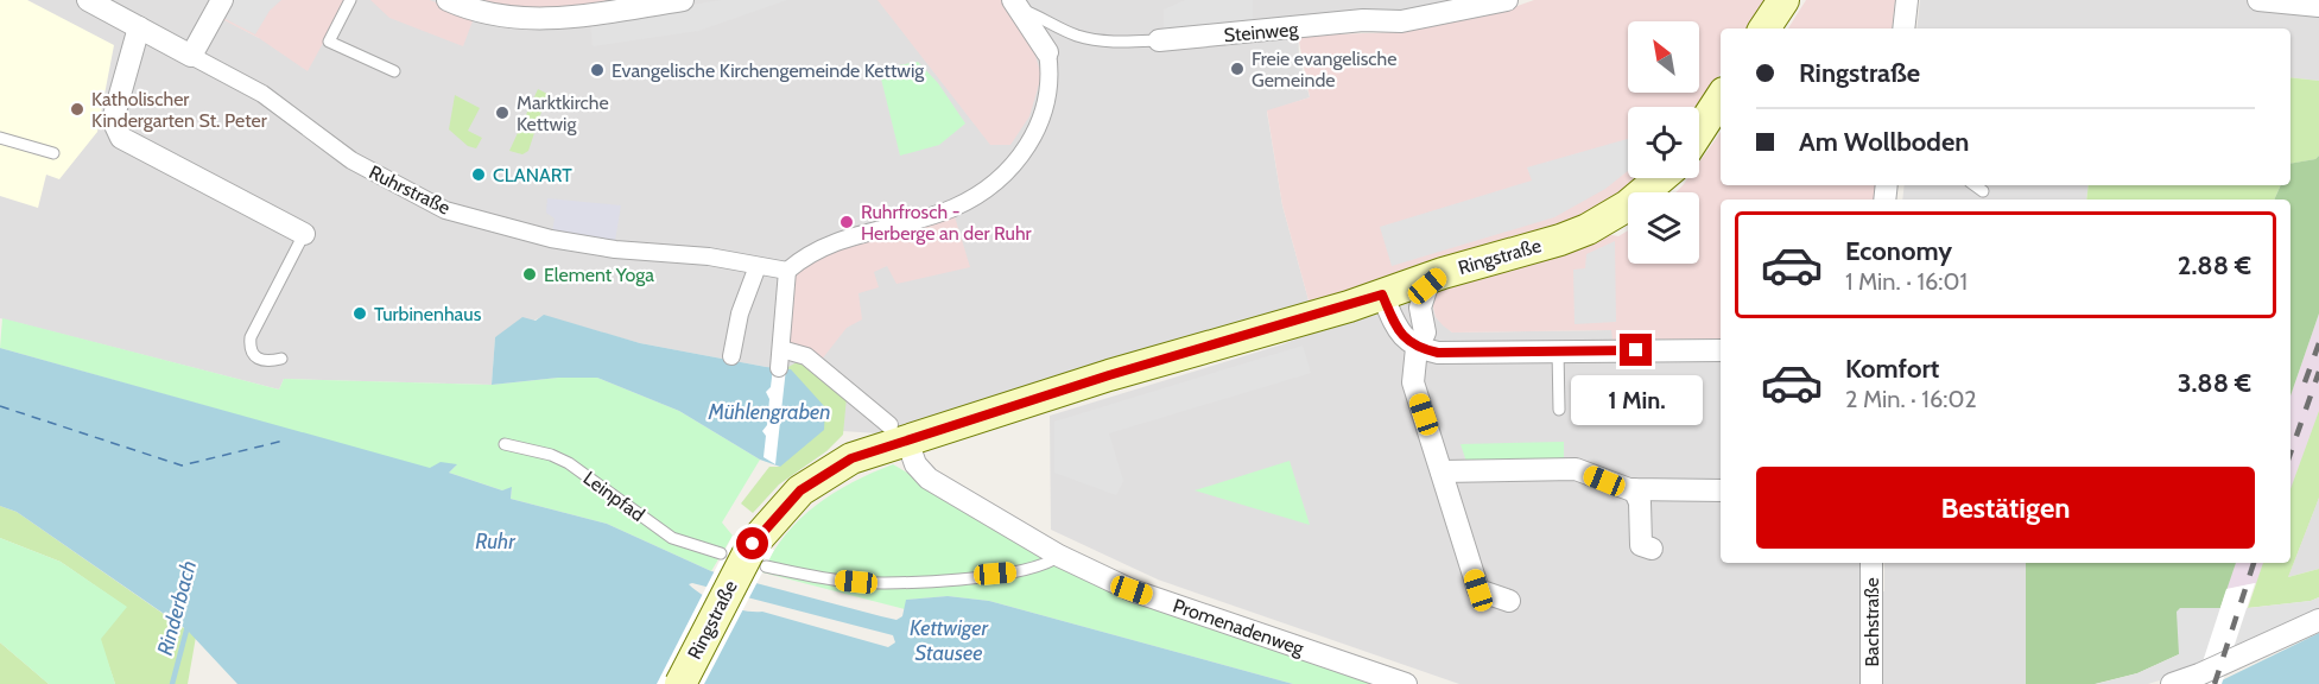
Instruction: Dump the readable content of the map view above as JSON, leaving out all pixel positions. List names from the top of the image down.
{
  "streets": {
    "main road": ["Ringstraße"],
    "street": [
      "Steinweg",
      "Ruhrstraße",
      "Bachstraße",
      "Promenadenweg"
    ],
    "lane": ["Leinpfad"]
  },
  "crossings": [
    ["Ringstraße", "Promenadenweg"]
  ],
  "water": [
    "Mühlengraben",
    "Ruhr",
    "Rinderbach",
    "Kettwiger Stausee"
  ],
  "places": [
    "Freie evangelische Gemeinde",
    "Evangelische Kirchengemeinde Kettwig",
    "Katholischer Kindergarten St. Peter",
    "Marktkirche Kettwig",
    "CLANART",
    "Ruhrfrosch - Herberge an der Ruhr",
    "Element Yoga",
    "Turbinenhaus"
  ],
  "north": "top left",
  "page": {
    "banner": ["Ringstraße", "Am Wollboden"],
    "list": [
      {
        "name": "Economy",
        "note": "1 Min. · 16:01",
        "value": "2.88 €"
      },
      {
        "name": "Komfort",
        "note": "2 Min. · 16:02",
        "value": "3.88 €"
      }
    ],
    "bubble": "1 Min.",
    "buttons": "Bestätigen"
  }
}
